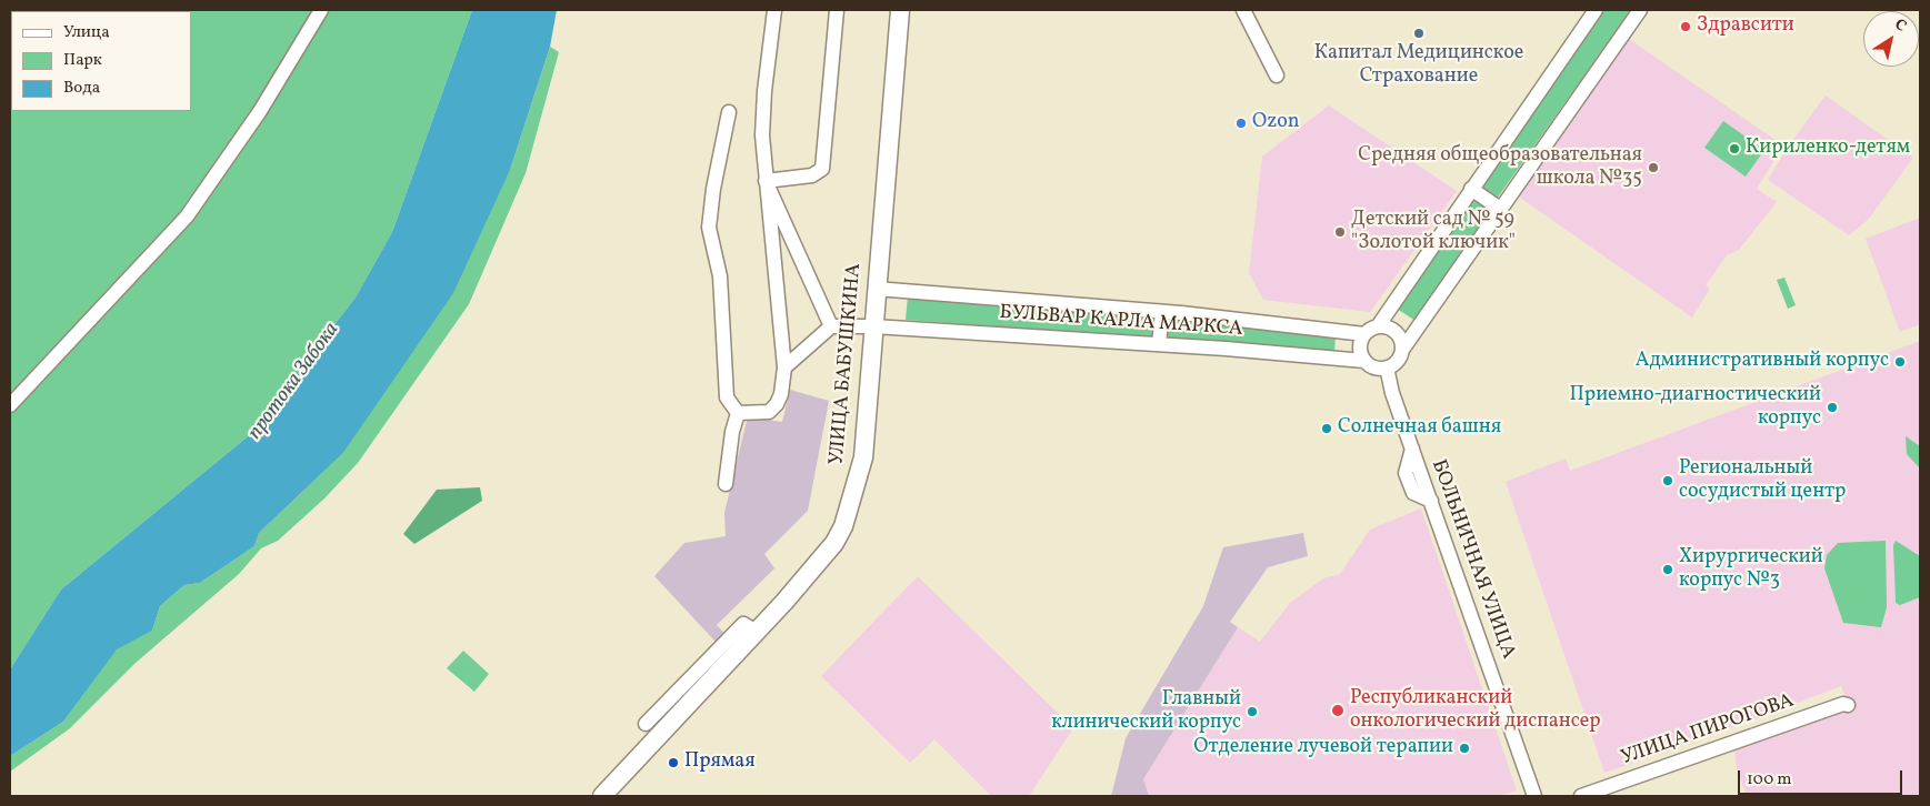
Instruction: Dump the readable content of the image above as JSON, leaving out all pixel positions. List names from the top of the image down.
{
  "streets": {
    "main road": ["УЛИЦА БАБУШКИНА"],
    "street": ["БУЛЬВАР КАРЛА МАРКСА", "БОЛЬНИЧНАЯ УЛИЦА", "УЛИЦА ПИРОГОВА"]
  },
  "crossings": [
    ["БУЛЬВАР КАРЛА МАРКСА", "УЛИЦА БАБУШКИНА"],
    ["БУЛЬВАР КАРЛА МАРКСА", "БОЛЬНИЧНАЯ УЛИЦА"]
  ],
  "water": ["протока Забока"],
  "places": [
    "Здравсити",
    "Капитал Медицинское Страхование",
    "Ozon",
    "Кириленко-детям",
    "Средняя общеобразовательная школа №35",
    "Детский сад № 59 \"Золотой ключик\"",
    "Административный корпус",
    "Приемно-диагностический корпус",
    "Солнечная башня",
    "Региональный сосудистый центр",
    "Хирургический корпус №3",
    "Республиканский онкологический диспансер",
    "Главный клинический корпус",
    "Отделение лучевой терапии",
    "Прямая"
  ],
  "legend": ["Улица", "Парк", "Вода"],
  "scale_bar": "100 m",
  "north": "top right"
}
